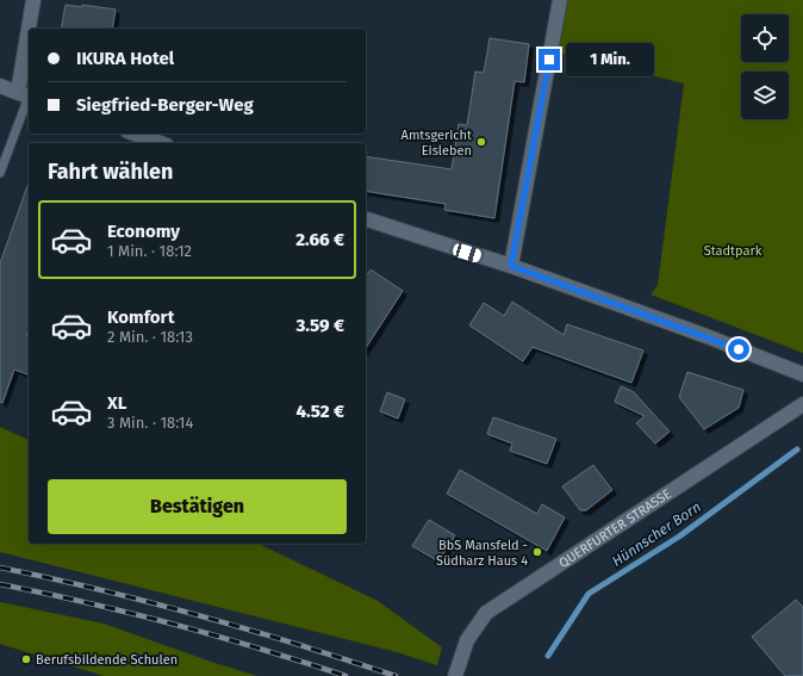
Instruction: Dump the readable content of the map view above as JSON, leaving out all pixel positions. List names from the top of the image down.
{
  "streets": {
    "main road": ["QUERFURTER STRASSE"]
  },
  "water": ["Hünnscher Born"],
  "parks": ["Stadtpark"],
  "places": ["Amtsgericht Eisleben", "BbS Mansfeld - Südharz Haus 4", "Berufsbildende Schulen"],
  "page": {
    "banner": ["IKURA Hotel", "Siegfried-Berger-Weg"],
    "bubble": "1 Min.",
    "heading": "Fahrt wählen",
    "list": [
      {
        "name": "Economy",
        "note": "1 Min. · 18:12",
        "value": "2.66 €"
      },
      {
        "name": "Komfort",
        "note": "2 Min. · 18:13",
        "value": "3.59 €"
      },
      {
        "name": "XL",
        "note": "3 Min. · 18:14",
        "value": "4.52 €"
      }
    ],
    "buttons": "Bestätigen"
  }
}
